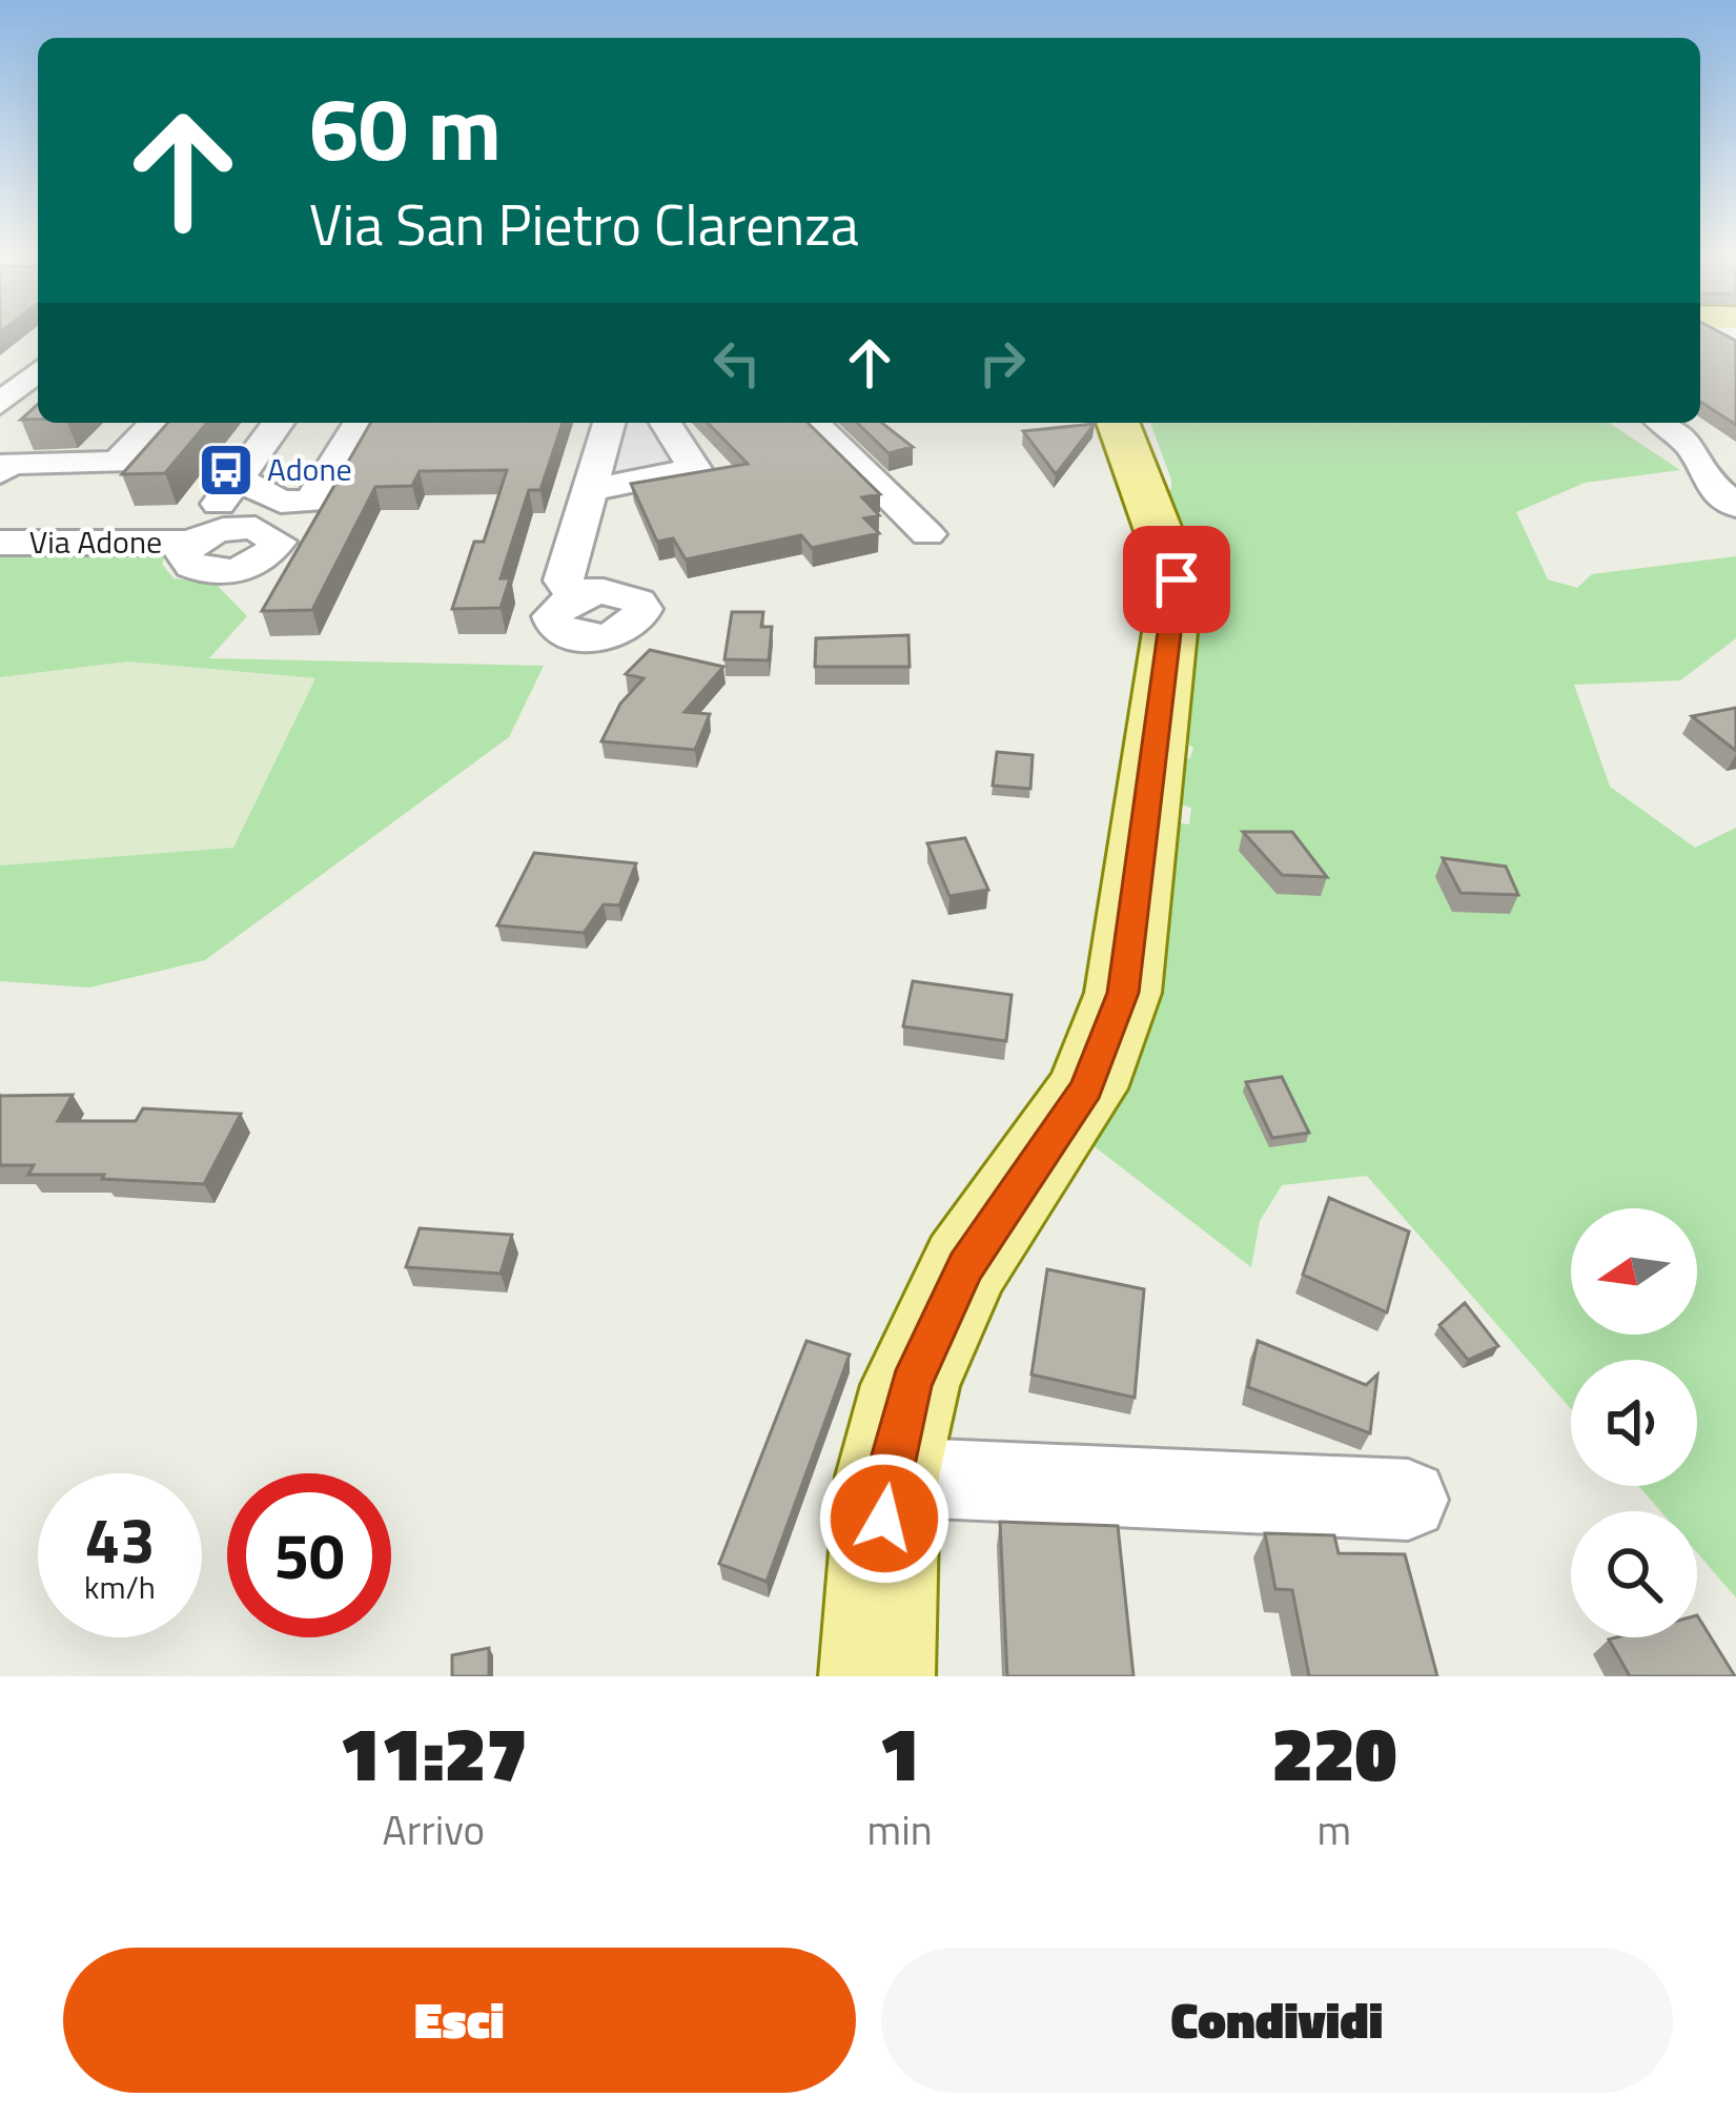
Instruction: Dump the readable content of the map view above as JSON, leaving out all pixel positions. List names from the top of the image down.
{
  "streets": {
    "street": ["Via Adone"]
  },
  "places": {
    "bus stop": ["Adone"]
  },
  "north": "left",
  "page": {
    "turn": ["60 m", "Via San Pietro Clarenza"],
    "speed": "43 km/h",
    "limit": "50",
    "eta": [
      "11:27",
      "Arrivo",
      "1",
      "min",
      "220",
      "m"
    ],
    "buttons": ["Esci", "Condividi"]
  }
}
